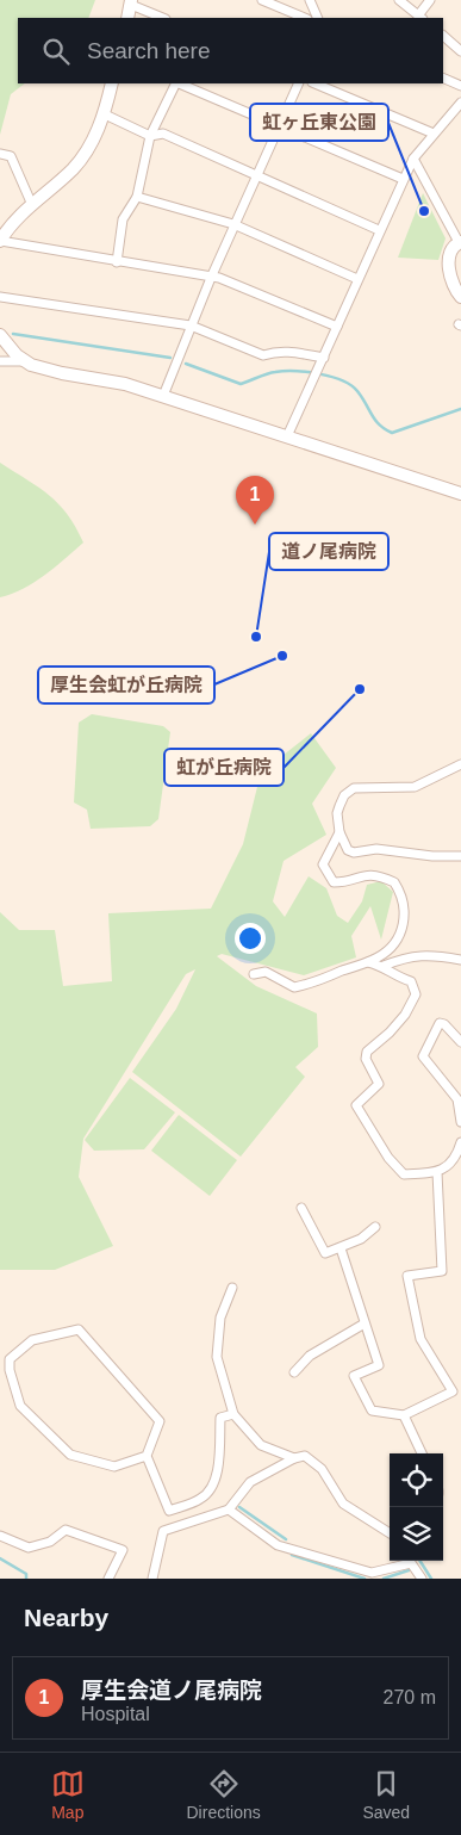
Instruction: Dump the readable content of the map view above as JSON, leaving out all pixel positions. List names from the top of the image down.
{
  "places": [
    "虹ヶ丘東公園",
    "道ノ尾病院",
    "厚生会虹が丘病院",
    "虹が丘病院"
  ],
  "page": {
    "search": "Search here",
    "pins": "1",
    "heading": "Nearby",
    "list": [
      {
        "mark": "1",
        "name": "厚生会道ノ尾病院",
        "note": "Hospital",
        "value": "270 m"
      }
    ],
    "nav": ["Map", "Directions", "Saved"]
  }
}
